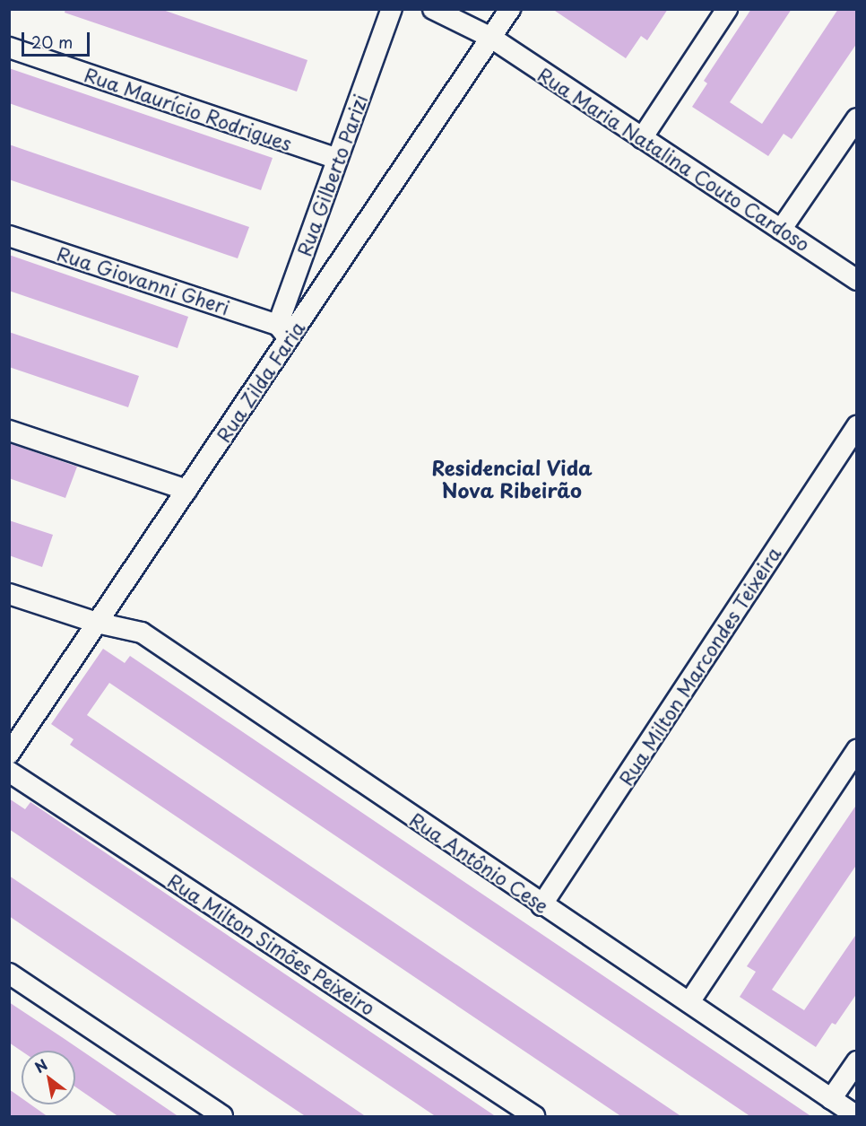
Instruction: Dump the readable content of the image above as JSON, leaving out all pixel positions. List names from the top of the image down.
{
  "streets": {
    "street": [
      "Rua Maurício Rodrigues",
      "Rua Maria Natalina Couto Cardoso",
      "Rua Gilberto Parizi",
      "Rua Giovanni Gheri",
      "Rua Zilda Faria",
      "Rua Milton Marcondes Teixeira",
      "Rua Antônio Cese",
      "Rua Milton Simões Peixeiro"
    ]
  },
  "crossings": [
    ["Rua Maurício Rodrigues", "Rua Gilberto Parizi"],
    ["Rua Maria Natalina Couto Cardoso", "Rua Zilda Faria"],
    ["Rua Gilberto Parizi", "Rua Giovanni Gheri"],
    ["Rua Gilberto Parizi", "Rua Zilda Faria"],
    ["Rua Giovanni Gheri", "Rua Zilda Faria"],
    ["Rua Zilda Faria", "Rua Antônio Cese"],
    ["Rua Milton Marcondes Teixeira", "Rua Antônio Cese"]
  ],
  "districts": ["Residencial Vida Nova Ribeirão"],
  "scale_bar": "20 m",
  "north": "top left"
}
